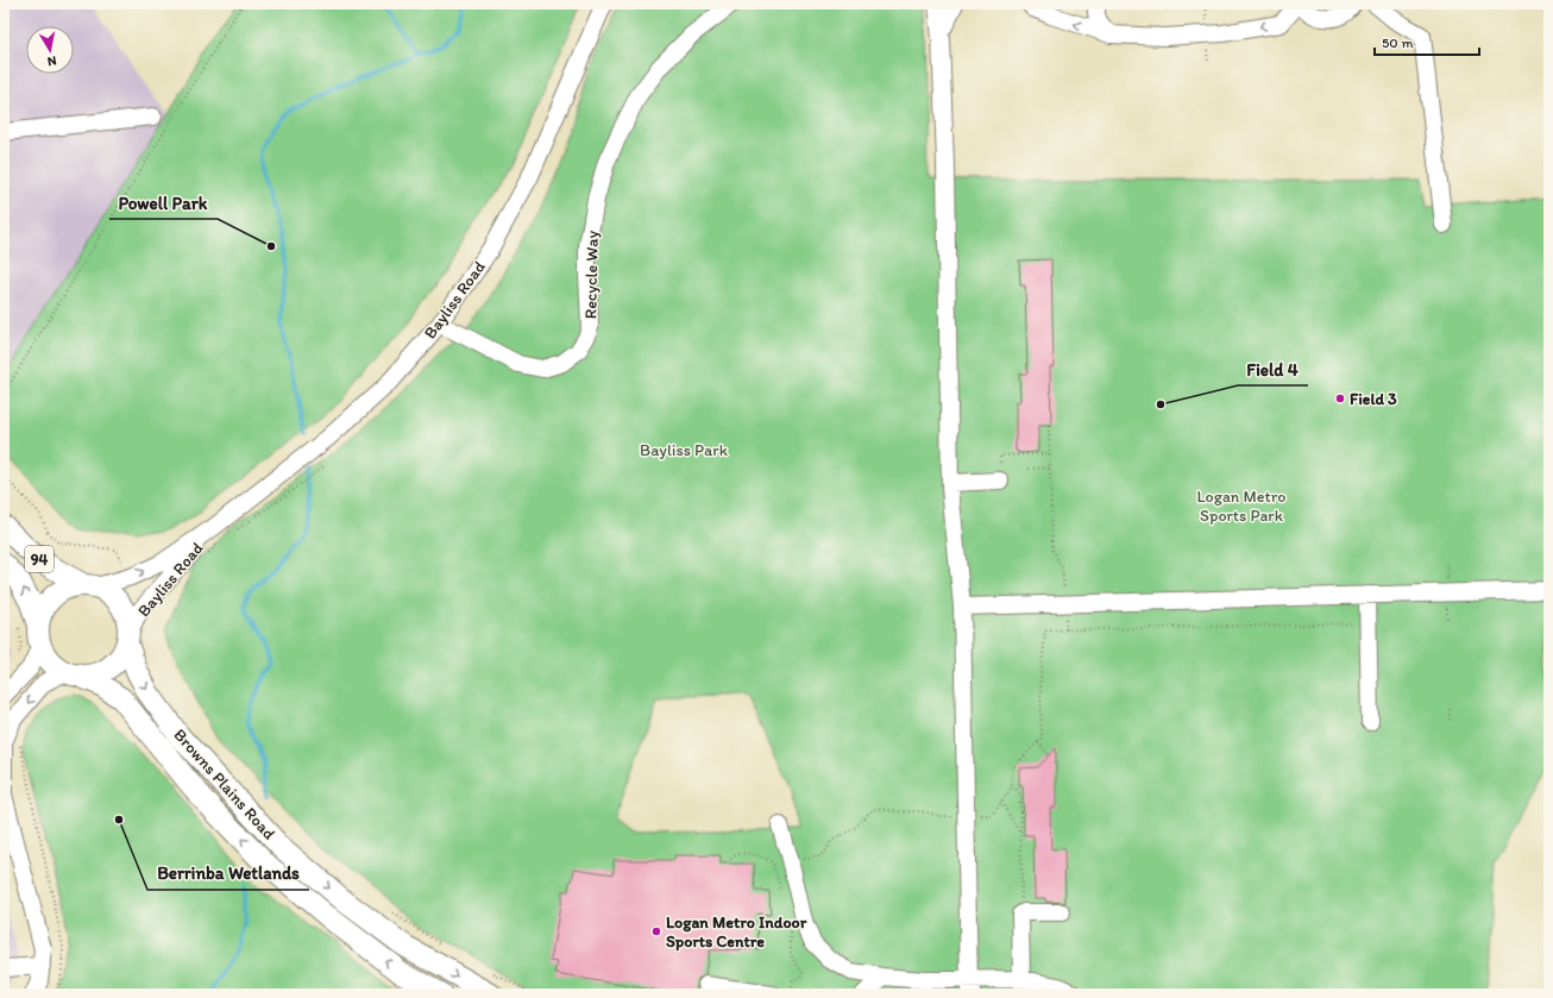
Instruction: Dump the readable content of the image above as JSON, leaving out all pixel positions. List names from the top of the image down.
{
  "streets": {
    "main road": ["94", "Browns Plains Road"],
    "street": ["Recycle Way", "Bayliss Road"]
  },
  "crossings": [
    ["Recycle Way", "Bayliss Road"],
    ["Bayliss Road", "94"],
    ["Bayliss Road", "Browns Plains Road"],
    ["94", "Browns Plains Road"]
  ],
  "parks": ["Bayliss Park", "Logan Metro Sports Park"],
  "places": [
    "Powell Park",
    "Field 3",
    "Field 4",
    "Berrinba Wetlands",
    "Logan Metro Indoor Sports Centre"
  ],
  "scale_bar": "50 m",
  "north": "bottom"
}
